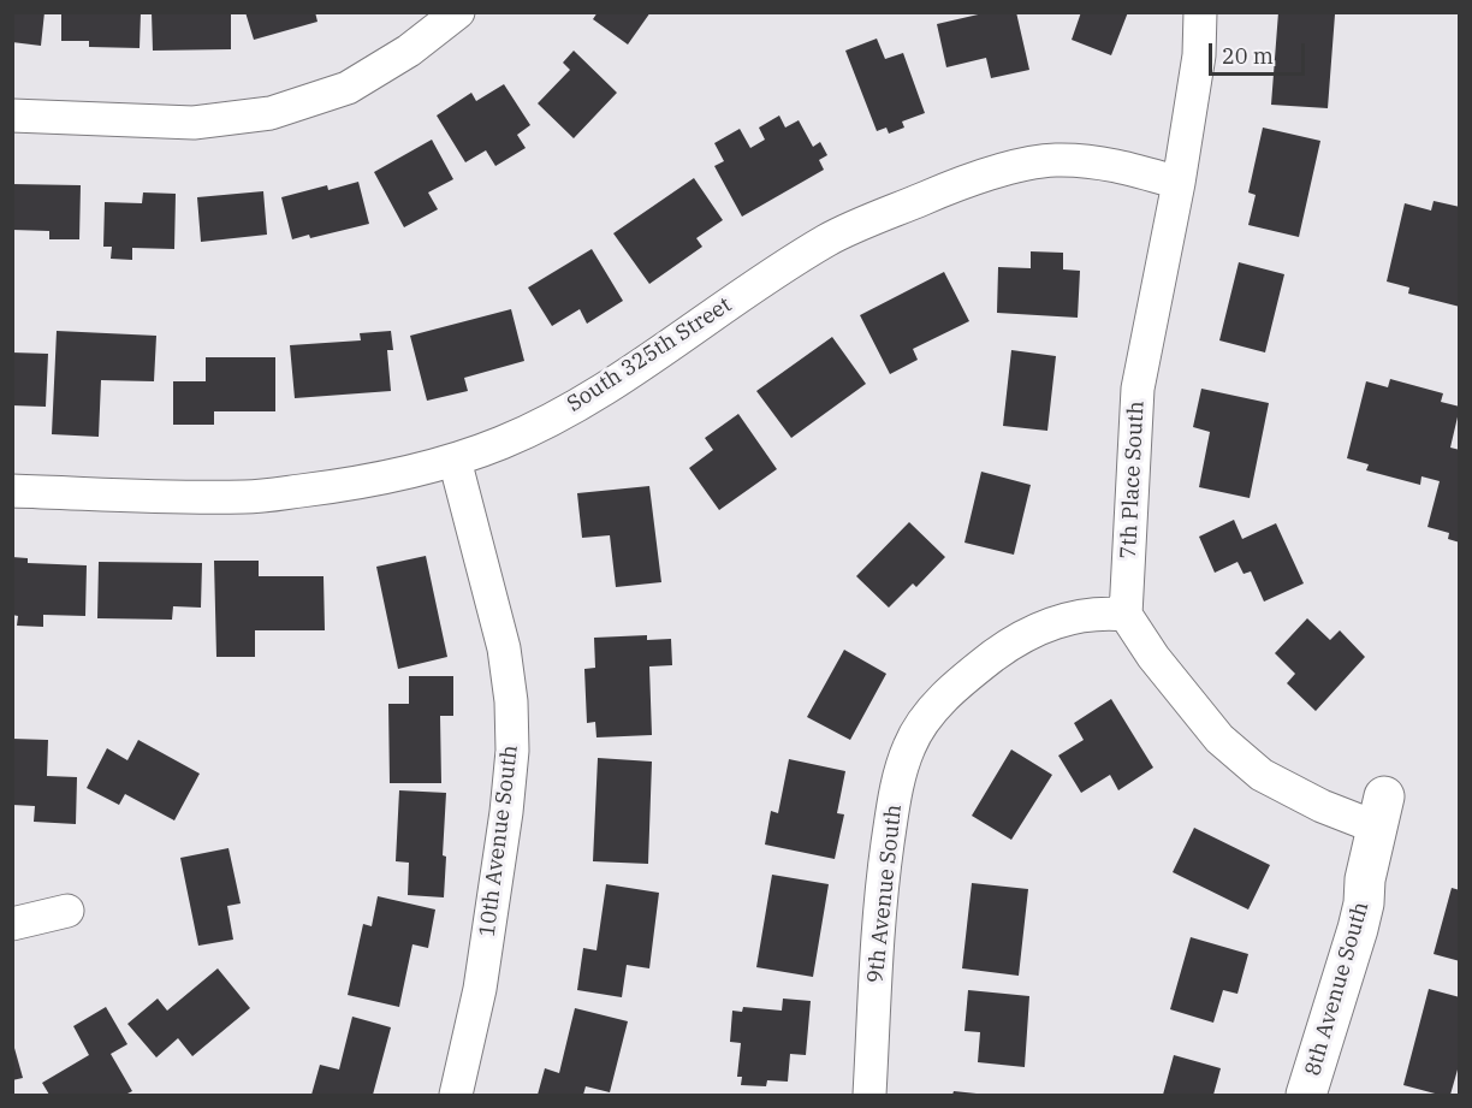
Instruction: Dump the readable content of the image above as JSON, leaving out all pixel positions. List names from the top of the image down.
{
  "streets": {
    "street": [
      "South 325th Street",
      "7th Place South",
      "10th Avenue South",
      "9th Avenue South",
      "8th Avenue South"
    ]
  },
  "crossings": [
    ["South 325th Street", "7th Place South"],
    ["South 325th Street", "10th Avenue South"],
    ["7th Place South", "9th Avenue South"]
  ],
  "scale_bar": "20 m"
}
